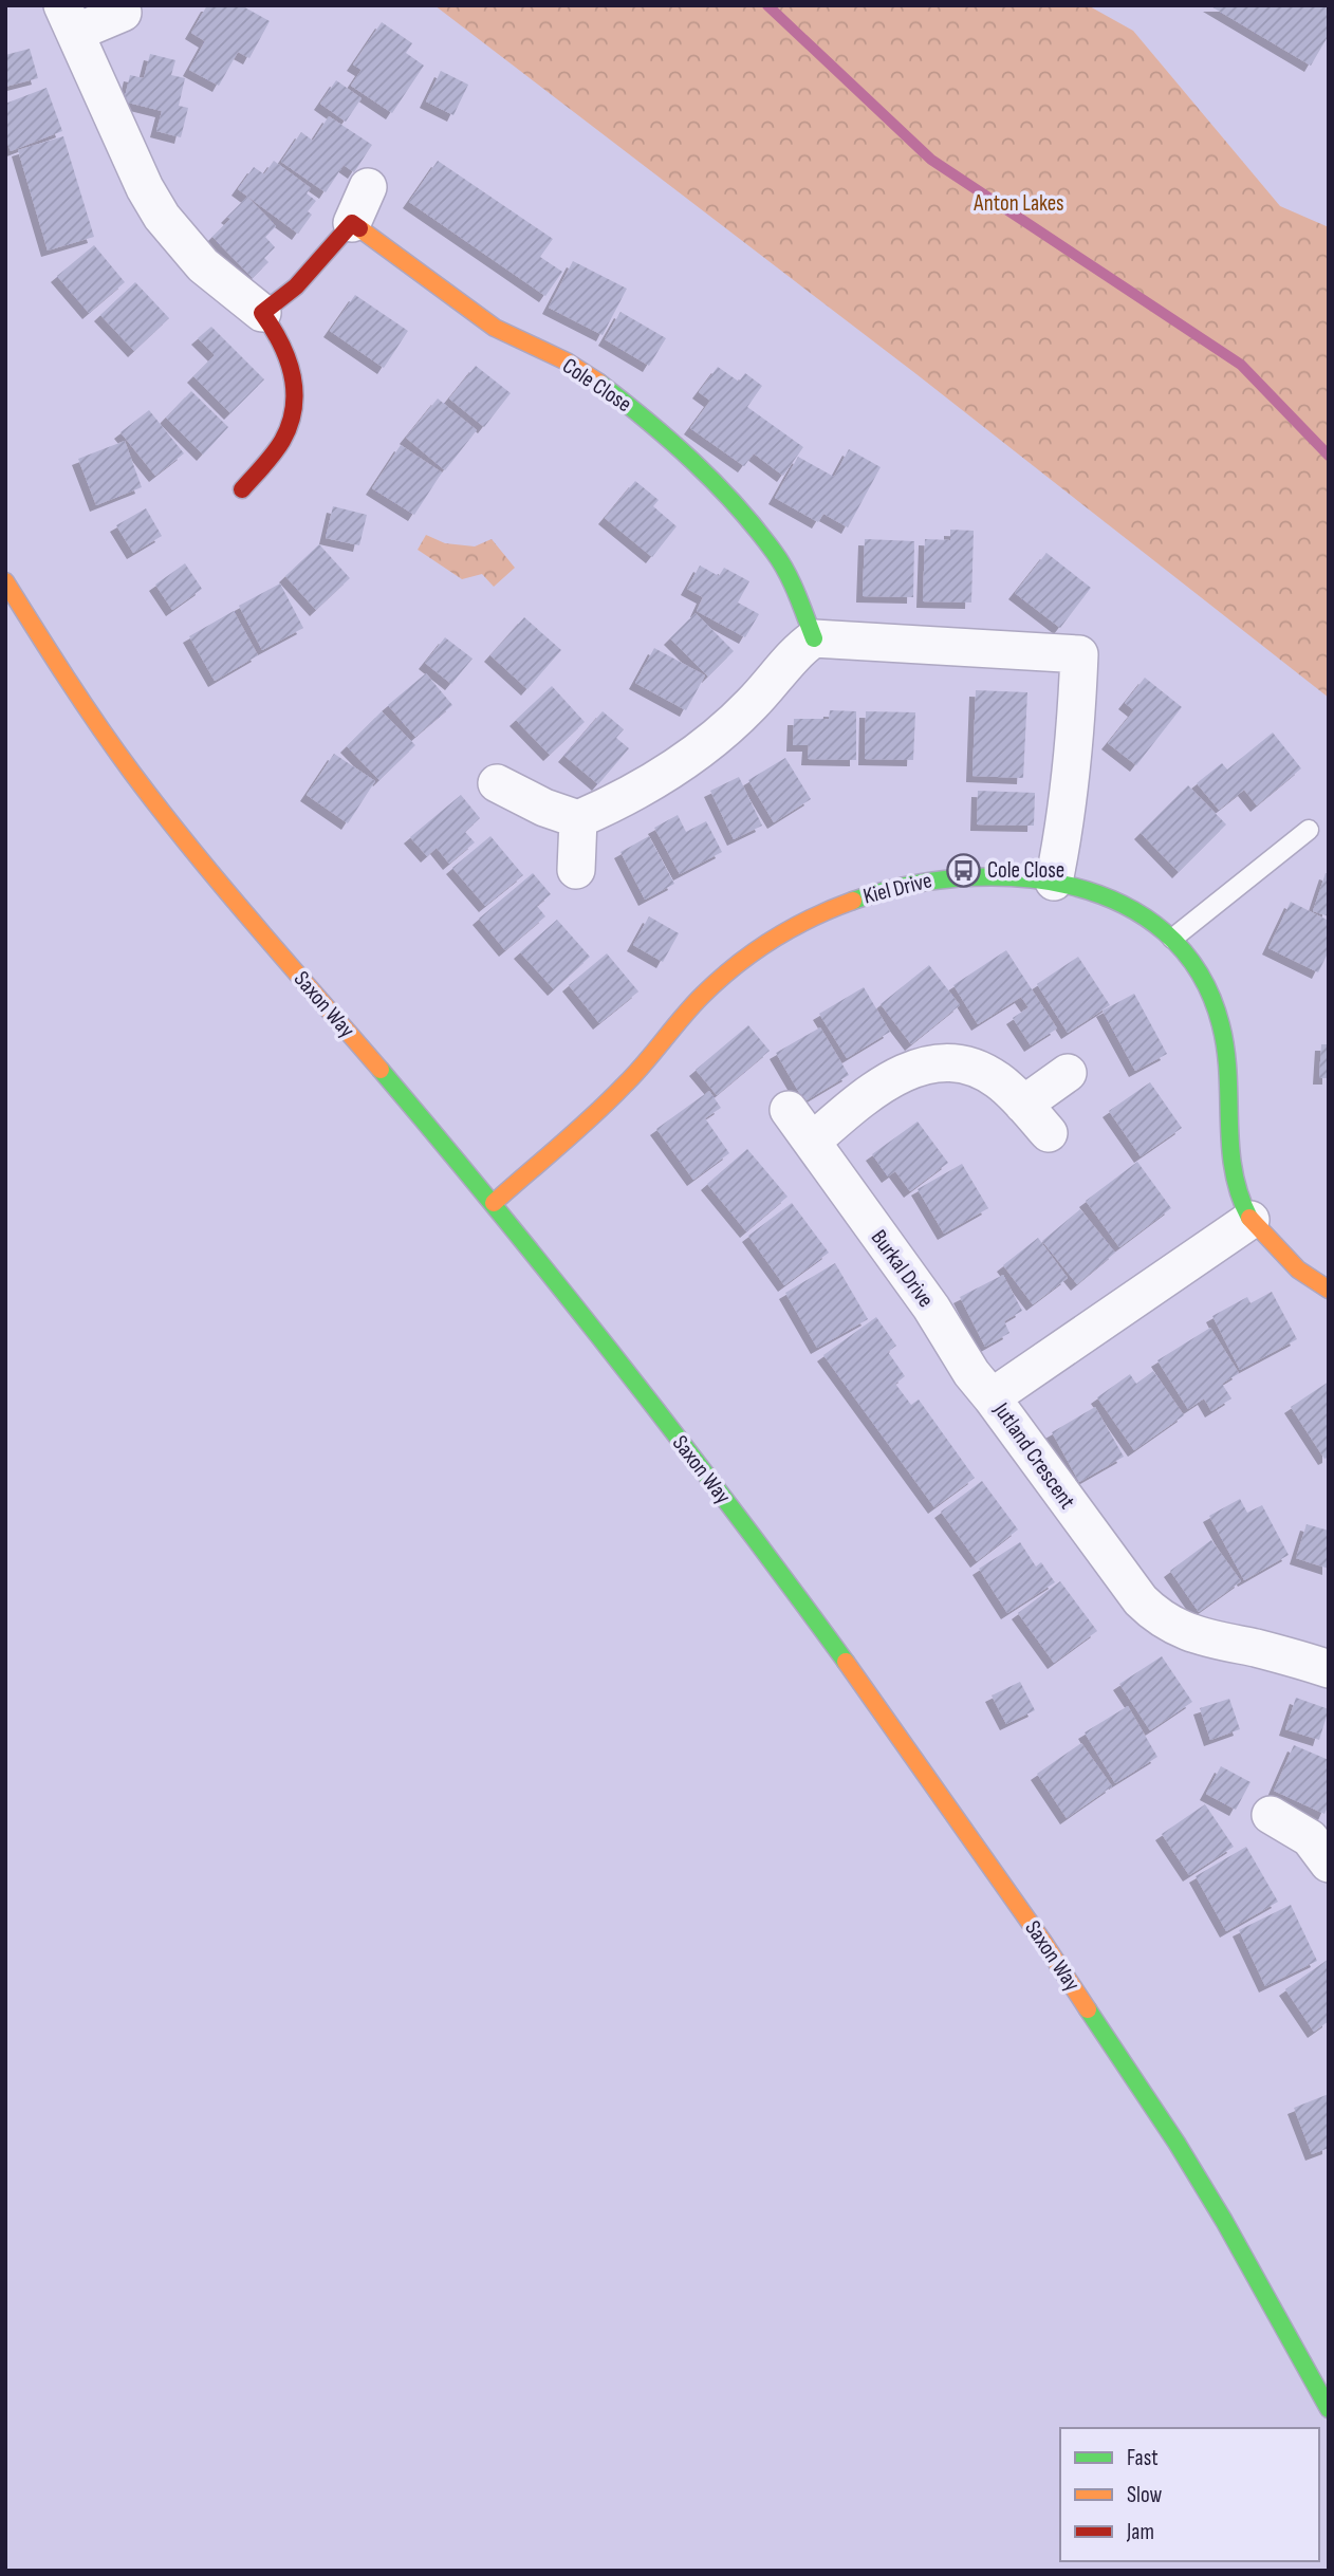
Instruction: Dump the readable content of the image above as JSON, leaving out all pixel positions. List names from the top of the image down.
{
  "streets": {
    "street": [
      "Cole Close",
      "Kiel Drive",
      "Saxon Way",
      "Burkal Drive",
      "Jutland Crescent"
    ]
  },
  "crossings": [
    ["Kiel Drive", "Saxon Way"],
    ["Kiel Drive", "Jutland Crescent"],
    ["Burkal Drive", "Jutland Crescent"]
  ],
  "parks": ["Anton Lakes"],
  "places": {
    "bus stop": ["Cole Close"]
  },
  "legend": ["Fast", "Slow", "Jam"]
}
